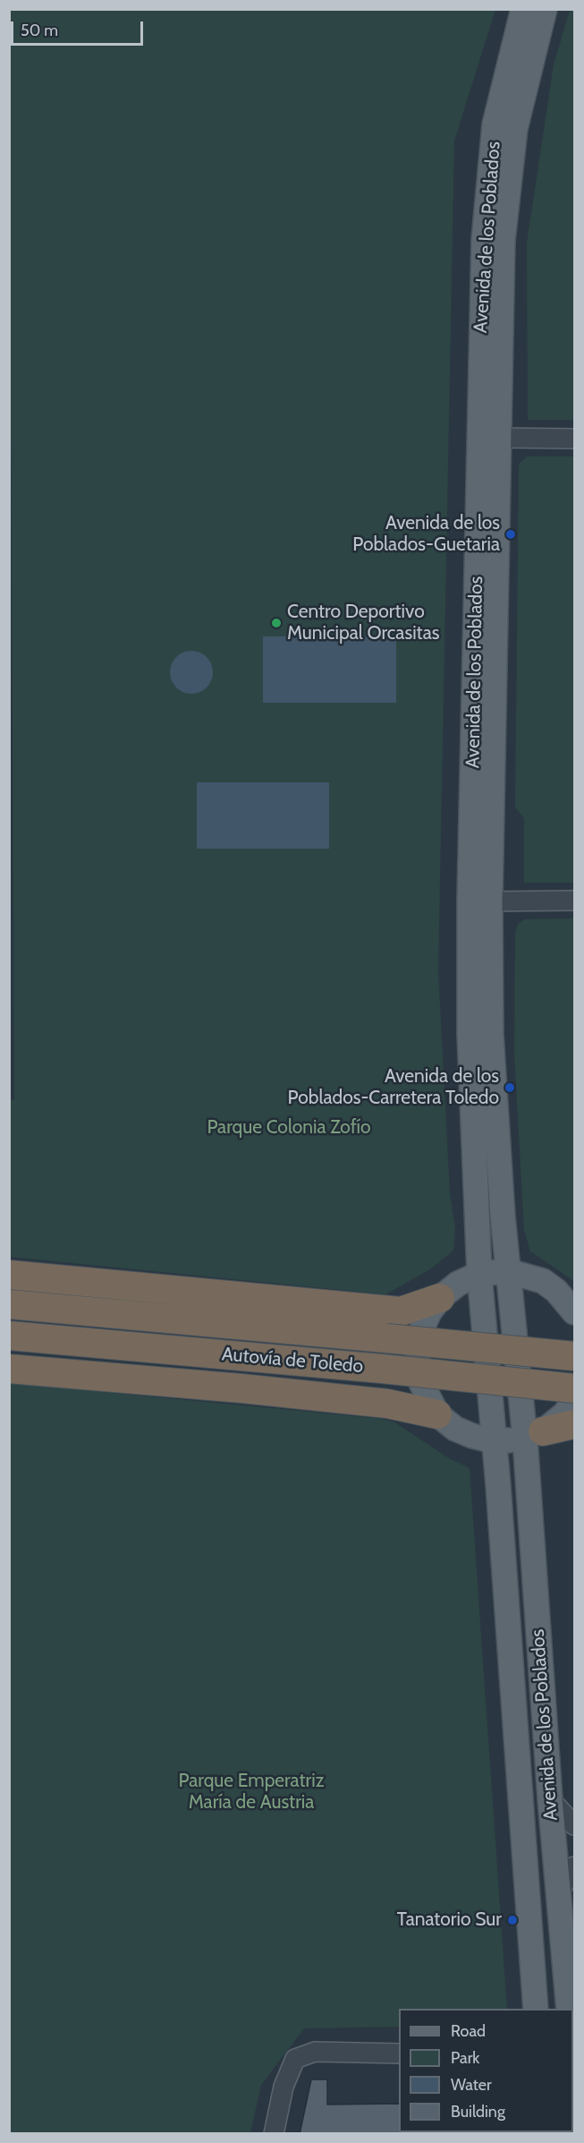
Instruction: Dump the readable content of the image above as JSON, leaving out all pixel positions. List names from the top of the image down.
{
  "streets": {
    "highway": ["Autovía de Toledo"],
    "main road": ["Avenida de los Poblados"]
  },
  "parks": ["Parque Colonia Zofío", "Parque Emperatriz María de Austria"],
  "places": [
    "Avenida de los Poblados-Guetaria",
    "Centro Deportivo Municipal Orcasitas",
    "Avenida de los Poblados-Carretera Toledo",
    "Tanatorio Sur"
  ],
  "legend": [
    "Road",
    "Park",
    "Water",
    "Building"
  ],
  "scale_bar": "50 m"
}
